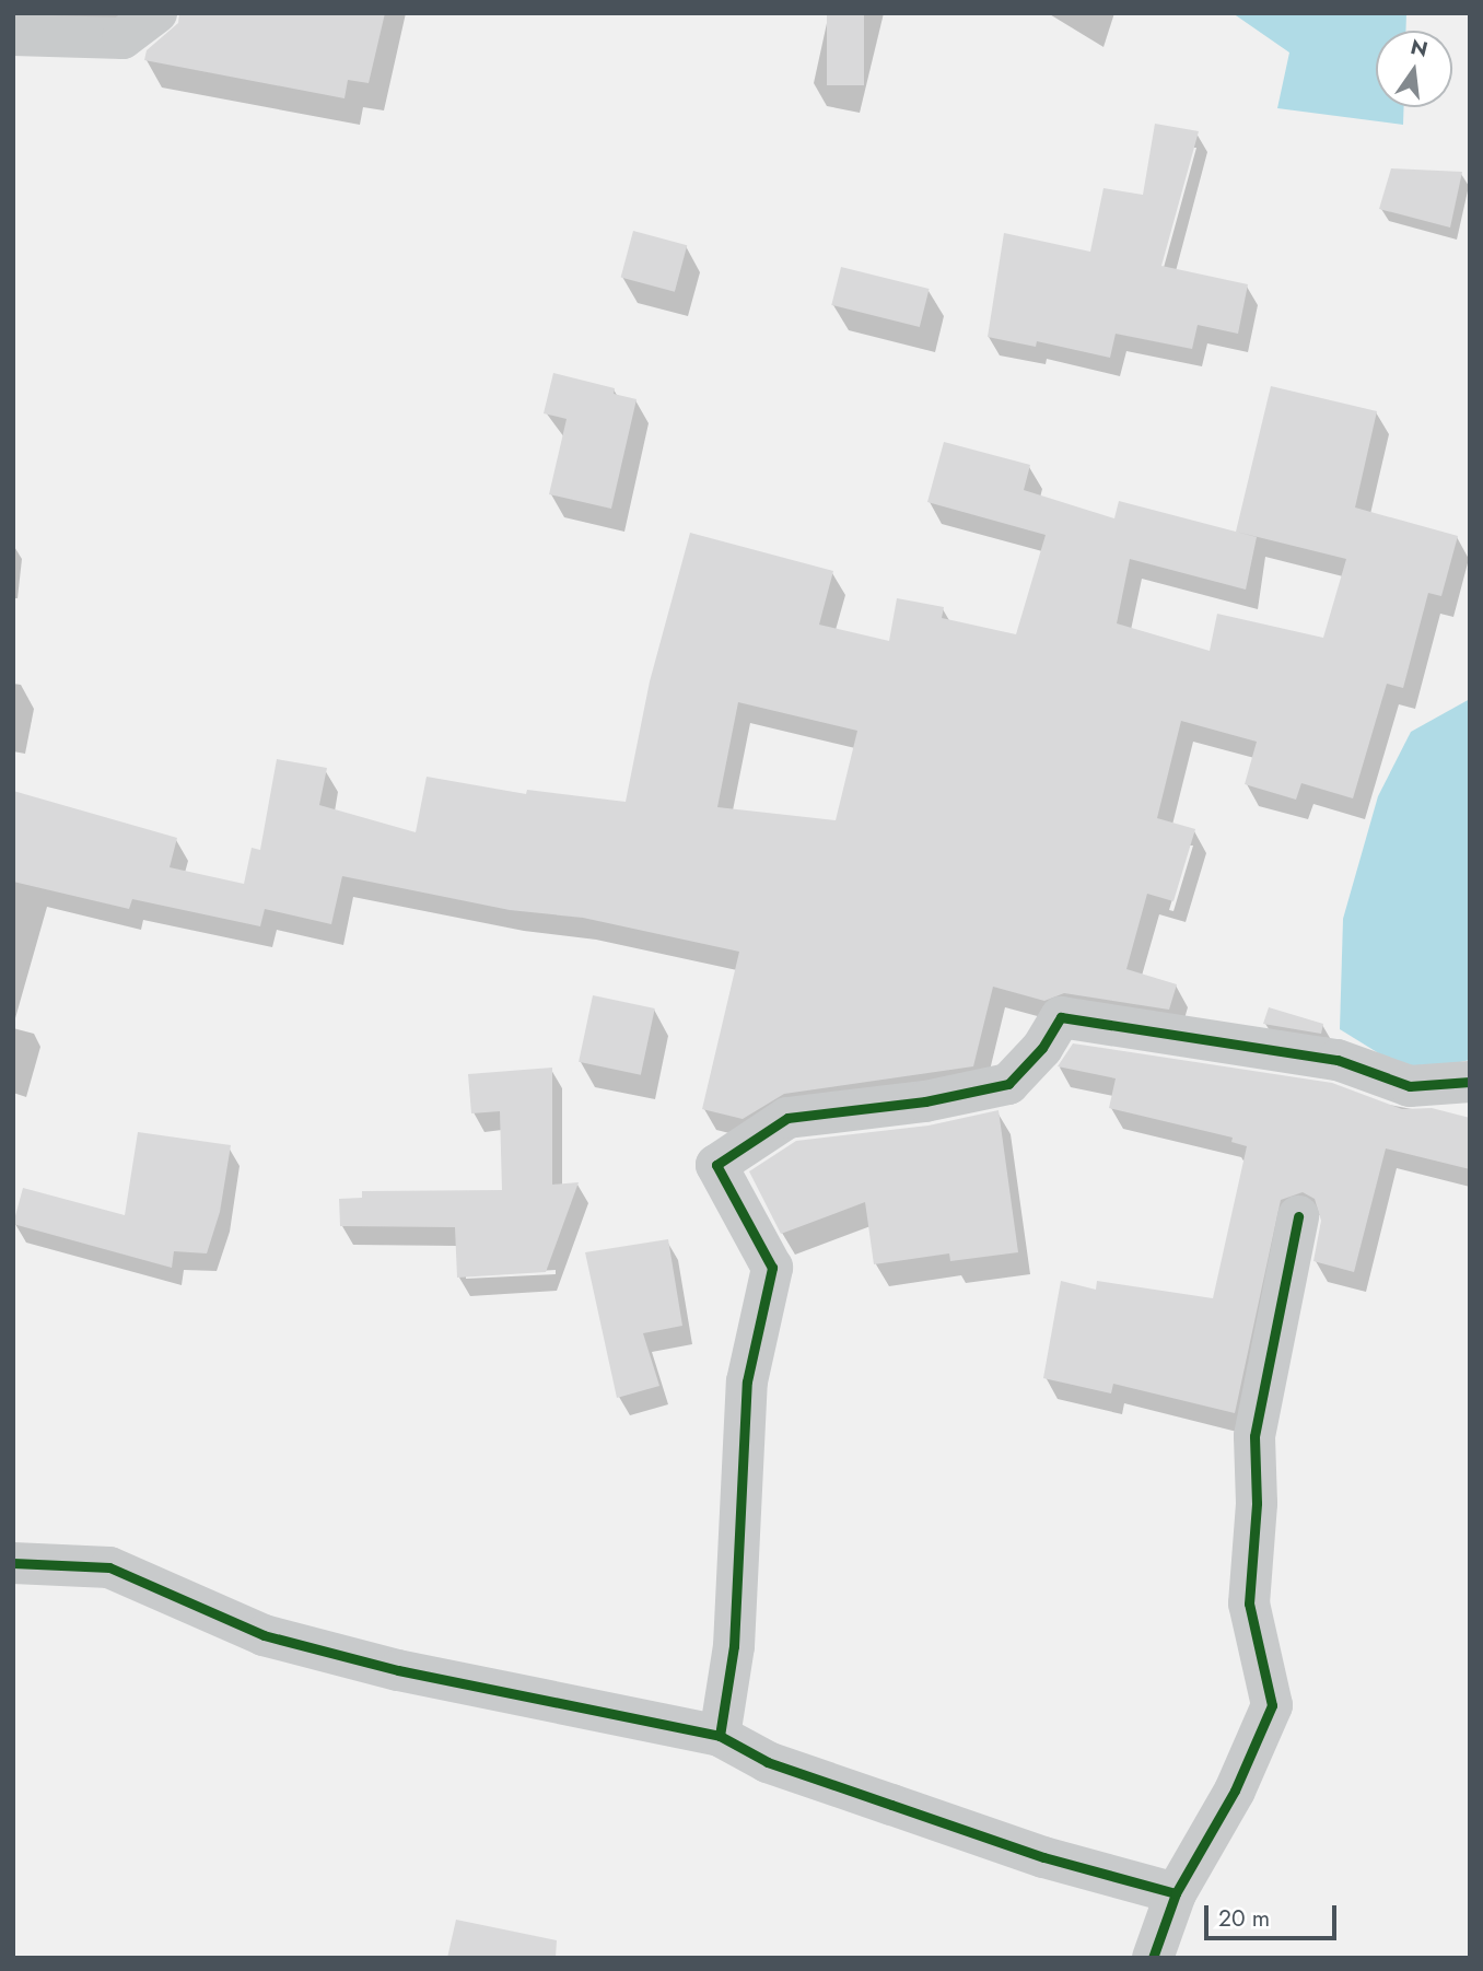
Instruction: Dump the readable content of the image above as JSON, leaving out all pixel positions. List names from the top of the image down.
{
  "scale_bar": "20 m",
  "north": "top"
}
